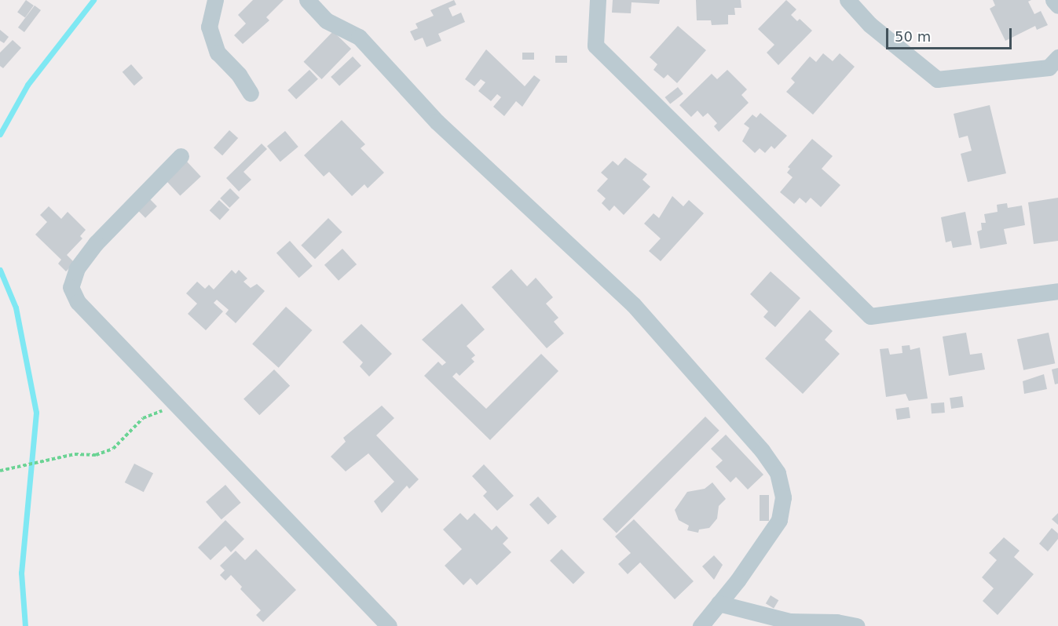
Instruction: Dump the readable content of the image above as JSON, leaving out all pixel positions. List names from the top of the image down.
{
  "scale_bar": "50 m"
}
